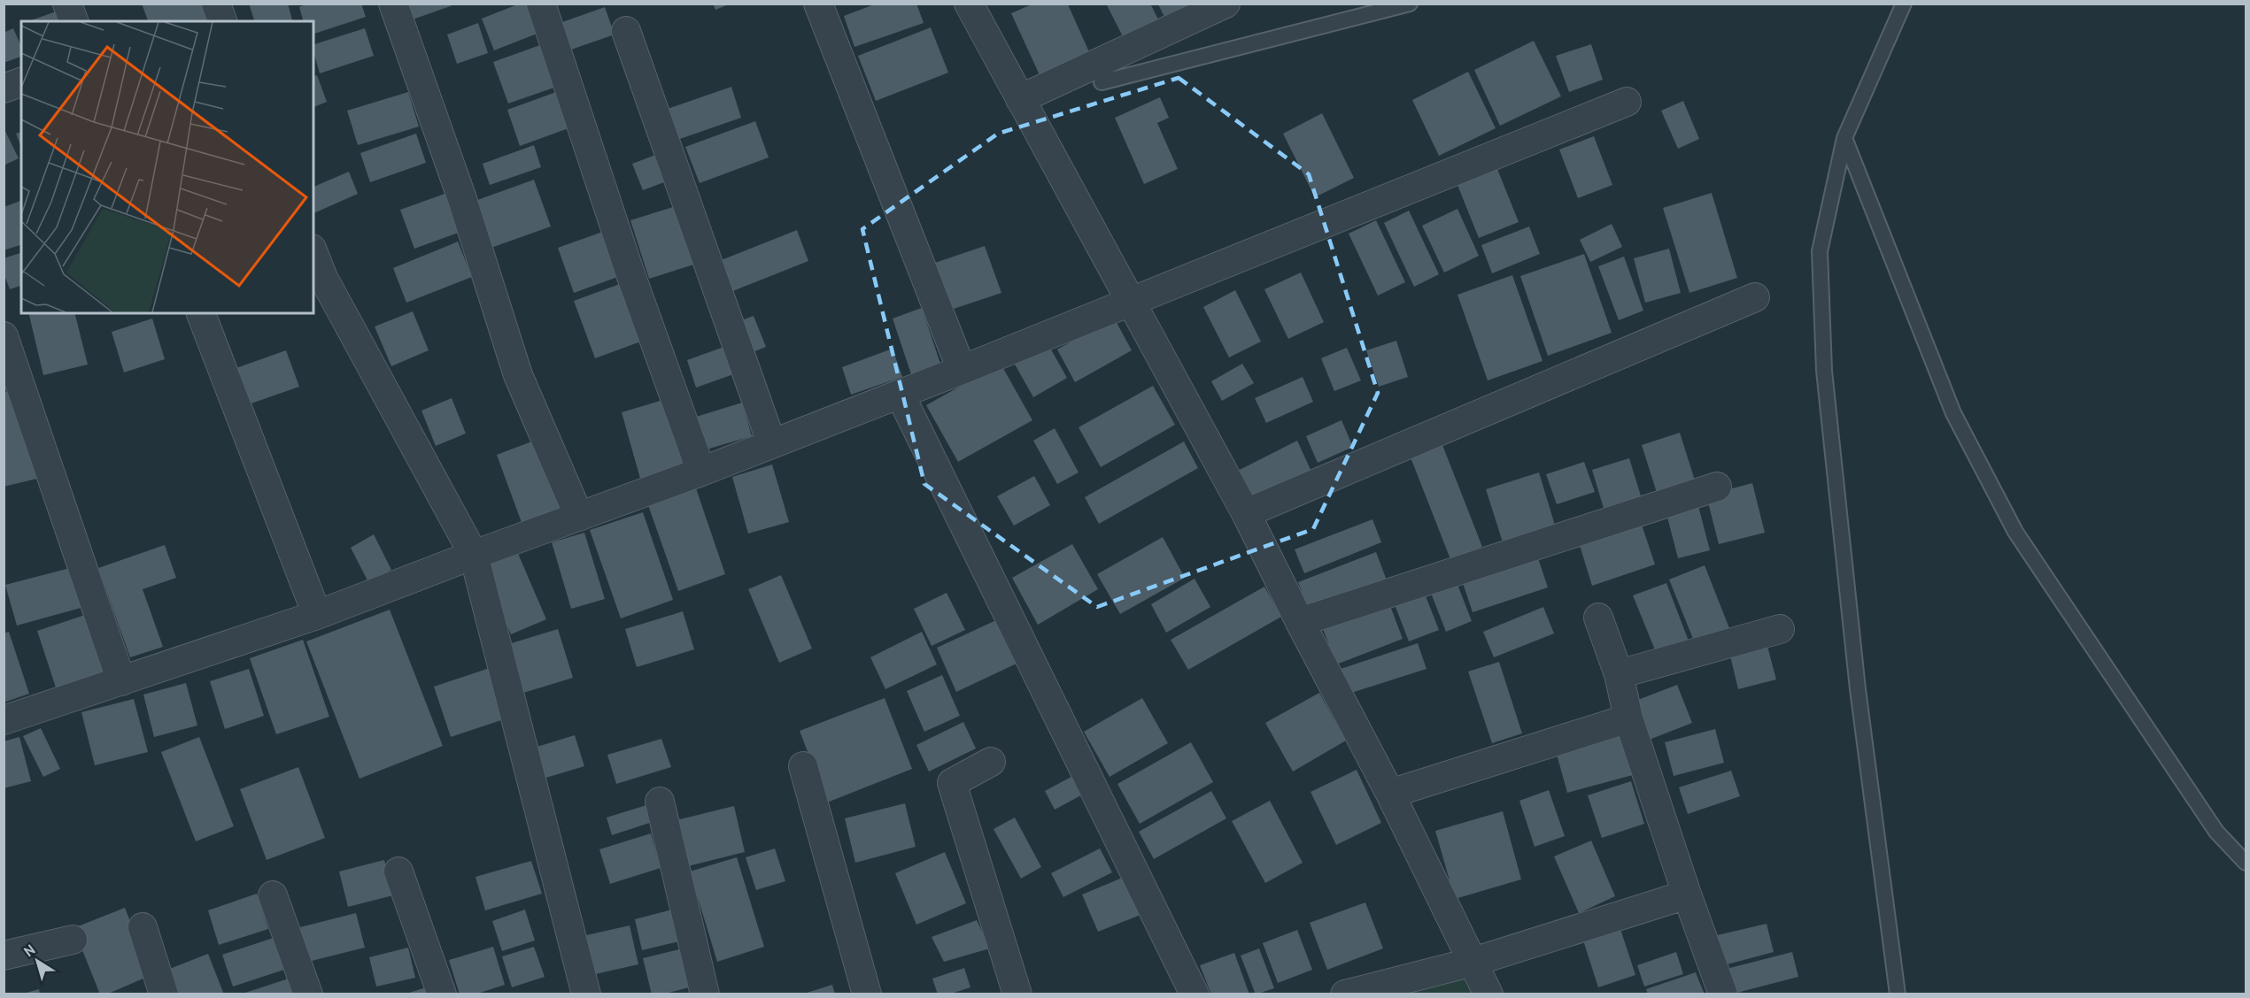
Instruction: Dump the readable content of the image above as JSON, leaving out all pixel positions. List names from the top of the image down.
{
  "north": "top left"
}
